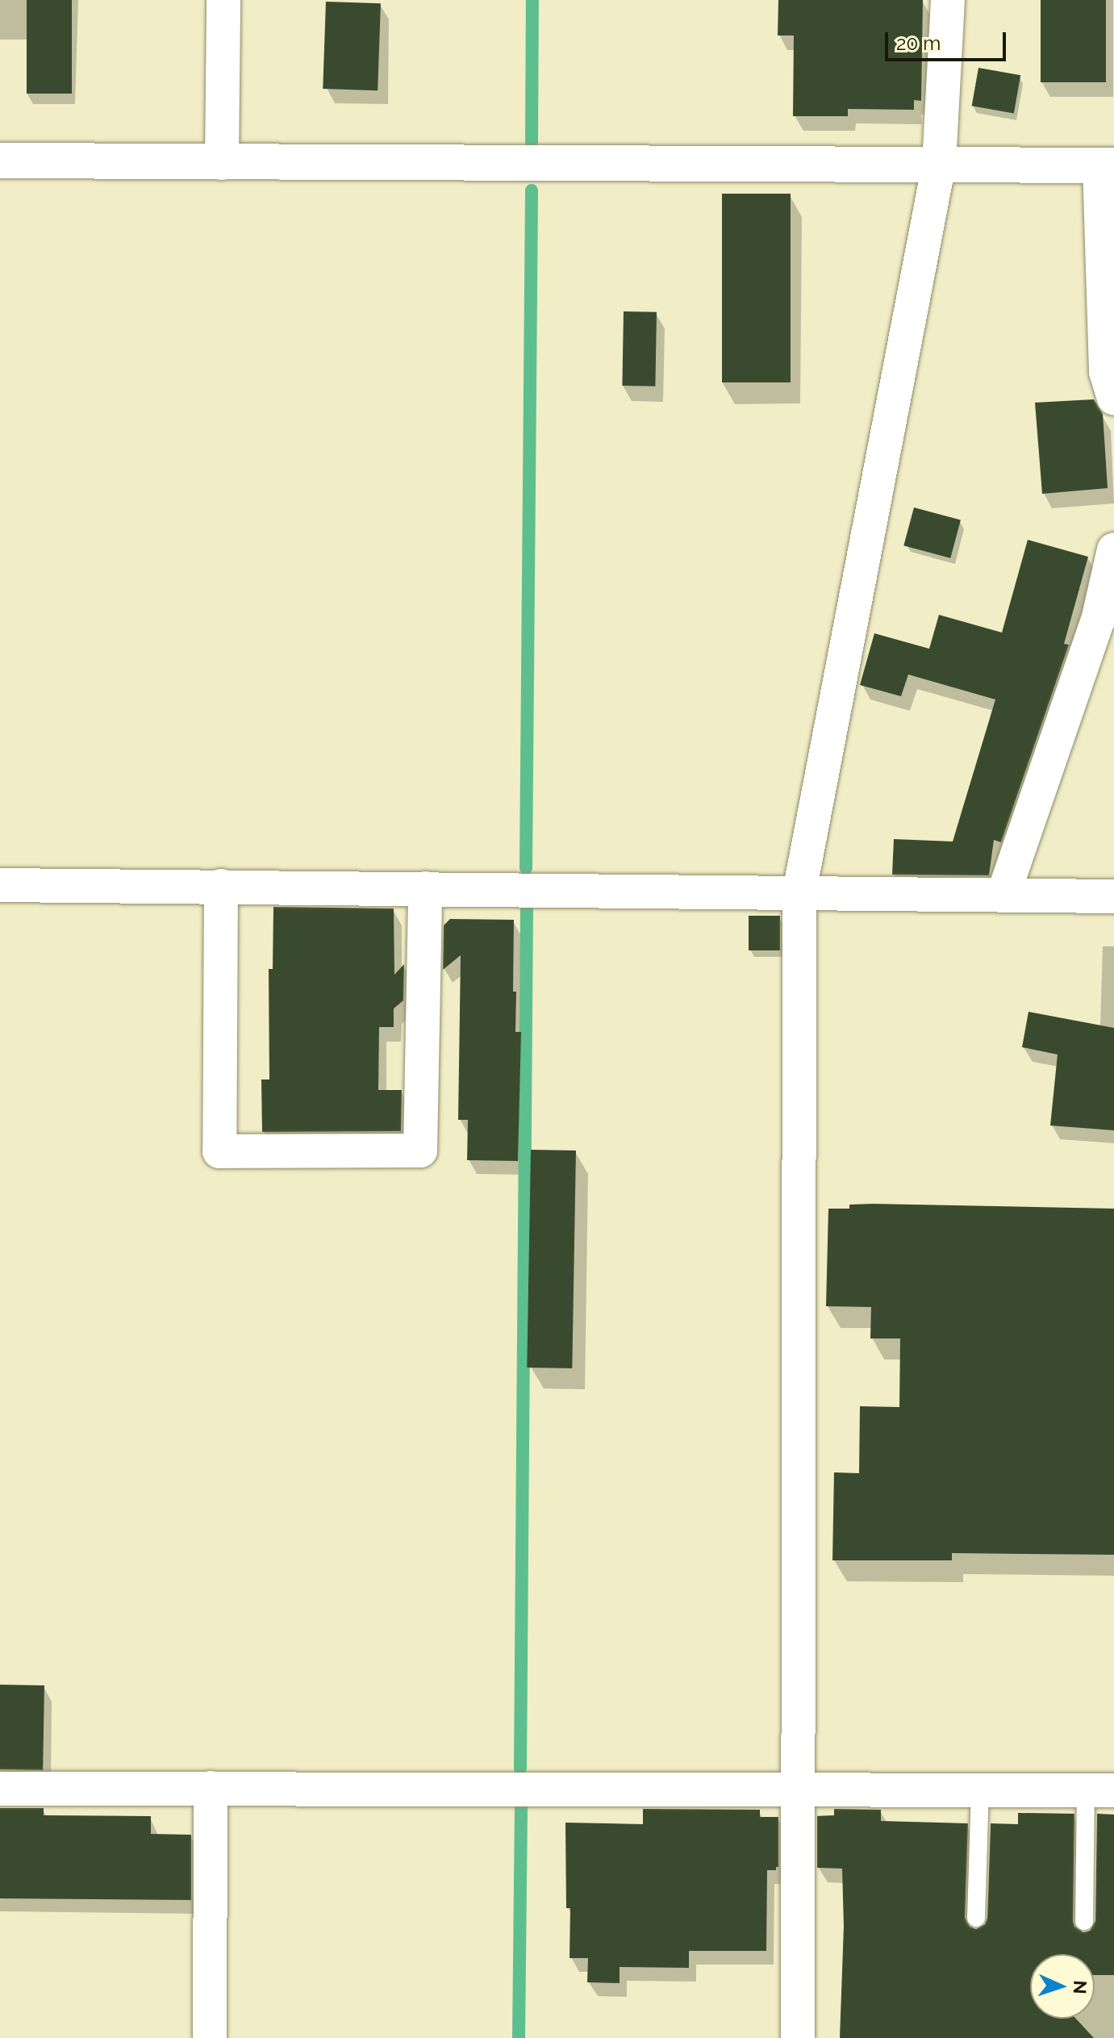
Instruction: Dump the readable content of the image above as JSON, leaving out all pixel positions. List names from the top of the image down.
{
  "scale_bar": "20 m",
  "north": "right"
}
